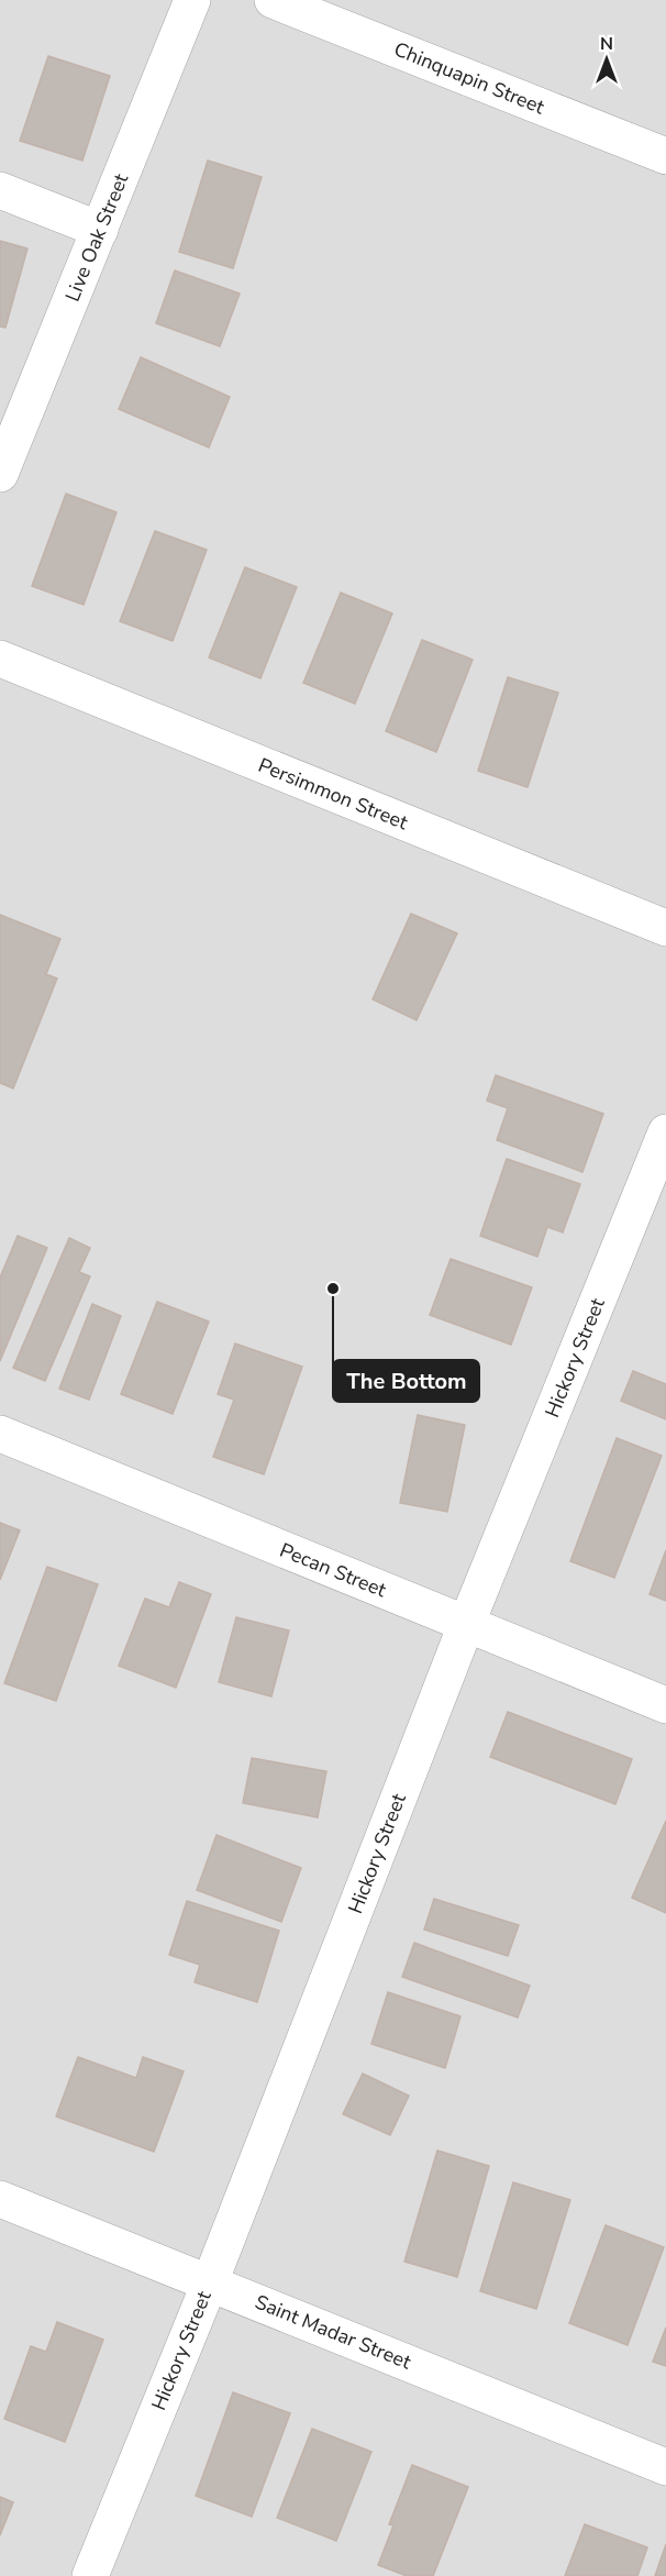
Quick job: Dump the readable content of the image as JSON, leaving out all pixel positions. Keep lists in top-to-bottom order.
{
  "streets": {
    "street": [
      "Chinquapin Street",
      "Live Oak Street",
      "Persimmon Street",
      "Hickory Street",
      "Pecan Street",
      "Saint Madar Street"
    ]
  },
  "crossings": [
    ["Hickory Street", "Pecan Street"],
    ["Hickory Street", "Saint Madar Street"]
  ],
  "places": ["The Bottom"],
  "north": "top"
}
